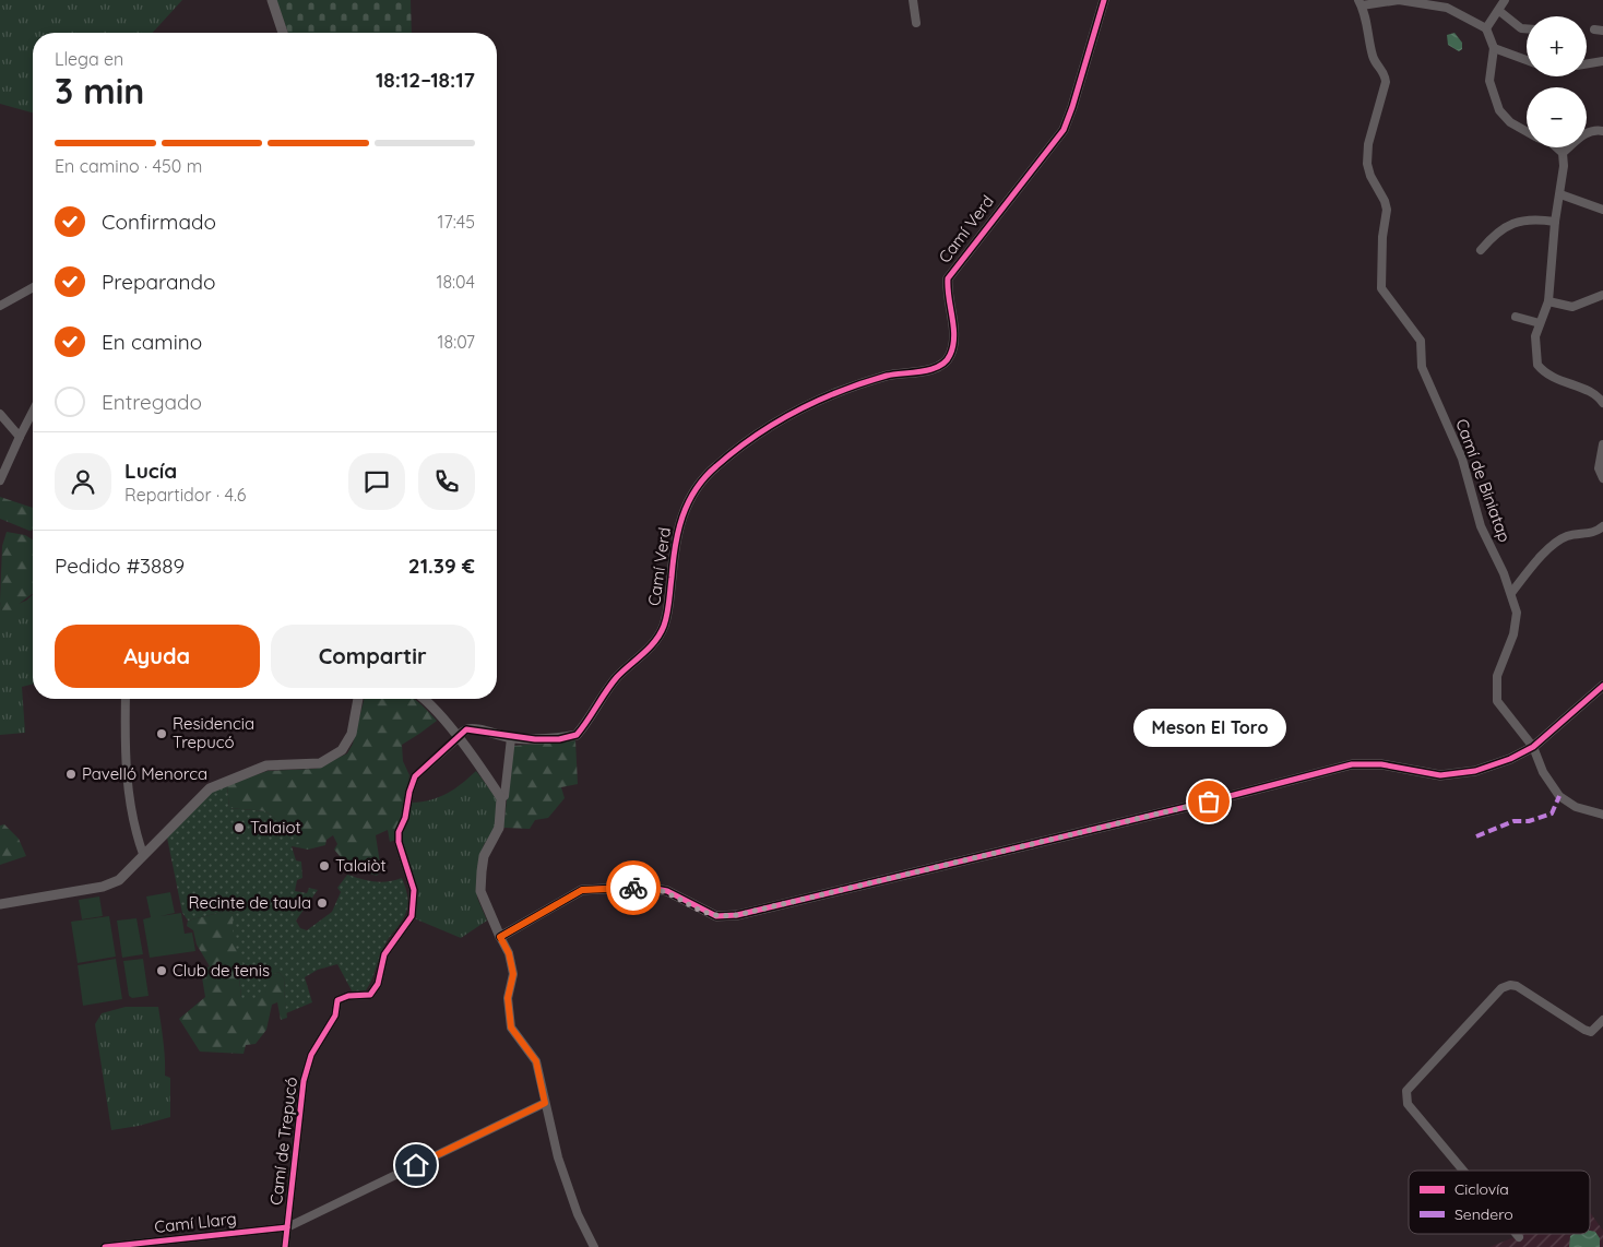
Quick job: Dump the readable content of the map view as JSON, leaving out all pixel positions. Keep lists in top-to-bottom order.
{
  "streets": {
    "street": [
      "Camí Verd",
      "Camí de Biniatap",
      "Camí de Trepucó",
      "Camí Llarg"
    ]
  },
  "crossings": [
    ["Camí Verd", "Camí de Trepucó"],
    ["Camí de Trepucó", "Camí Llarg"]
  ],
  "places": [
    "Residencia Trepucó",
    "Pavelló Menorca",
    "Meson El Toro",
    "Talaiot",
    "Talaiòt",
    "Recinte de taula",
    "Club de tenis"
  ],
  "legend": ["Ciclovía", "Sendero"],
  "page": {
    "map_buttons": ["+", "−"],
    "heading": ["3 min", "Llega en", "18:12–18:17"],
    "panel": [
      "Lucía",
      "Repartidor · 4.6",
      "Pedido #3889",
      "21.39 €"
    ],
    "bar": "En camino · 450 m",
    "list": [
      ["Confirmado", "17:45"],
      ["Preparando", "18:04"],
      ["En camino", "18:07"],
      "Entregado"
    ],
    "buttons": ["Ayuda", "Compartir"],
    "bubble": "Meson El Toro"
  }
}
